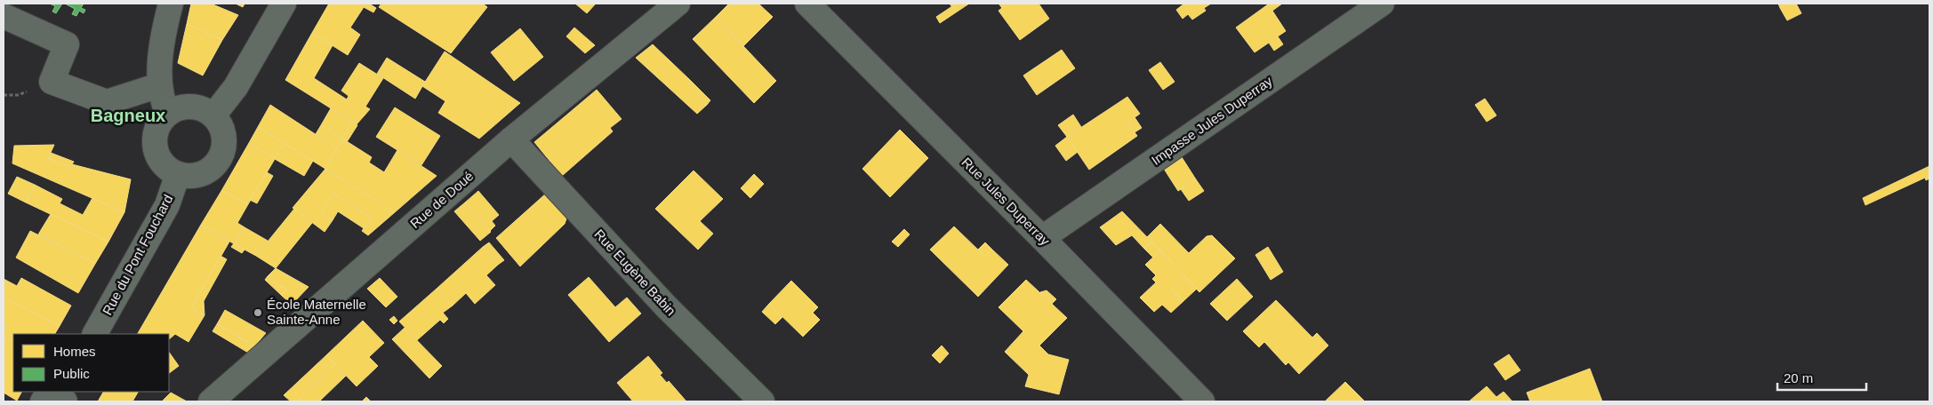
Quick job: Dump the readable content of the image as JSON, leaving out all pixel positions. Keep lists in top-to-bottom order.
{
  "streets": {
    "main road": ["Rue du Pont Fouchard"],
    "street": [
      "Impasse Jules Duperray",
      "Rue de Doué",
      "Rue Jules Duperray",
      "Rue Eugène Babin"
    ]
  },
  "crossings": [
    ["Impasse Jules Duperray", "Rue Jules Duperray"],
    ["Rue de Doué", "Rue Eugène Babin"]
  ],
  "districts": ["Bagneux"],
  "places": ["École Maternelle Sainte-Anne"],
  "legend": ["Homes", "Public"],
  "scale_bar": "20 m"
}
